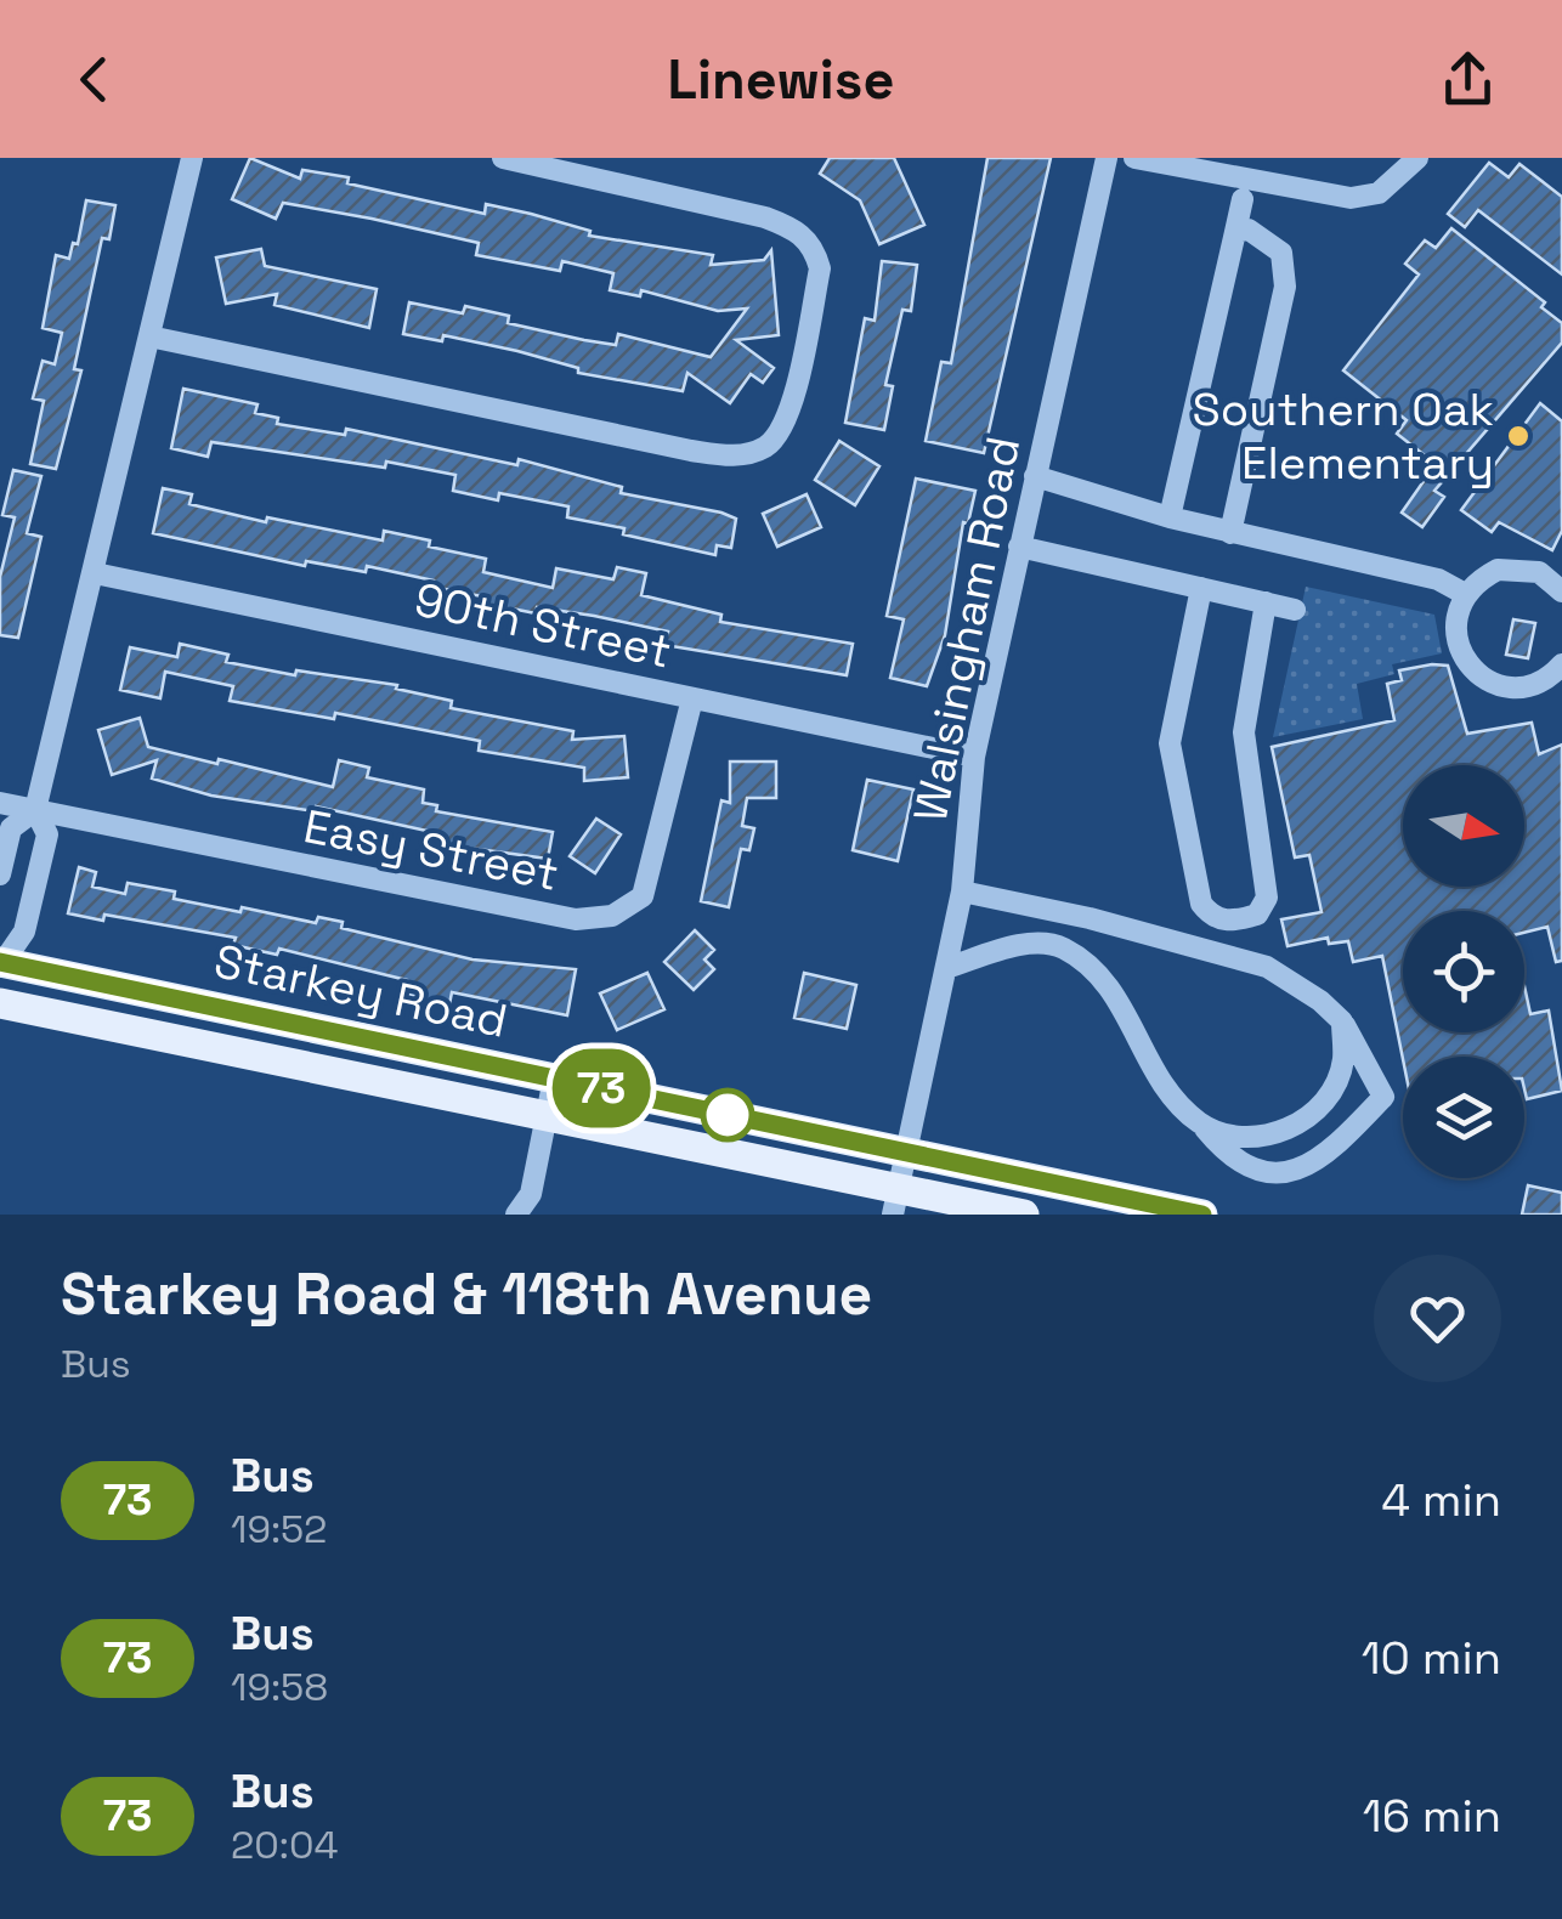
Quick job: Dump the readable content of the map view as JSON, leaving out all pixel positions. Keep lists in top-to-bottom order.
{
  "streets": {
    "main road": ["Starkey Road"],
    "street": ["90th Street", "Walsingham Road", "Easy Street"]
  },
  "crossings": [
    ["90th Street", "Walsingham Road"],
    ["90th Street", "Easy Street"],
    ["Walsingham Road", "Starkey Road"]
  ],
  "places": ["Southern Oak Elementary"],
  "lines": ["bus line 73"],
  "north": "right",
  "page": {
    "header": "Linewise",
    "on_map": "73",
    "heading": ["Starkey Road & 118th Avenue", "Bus"],
    "list": [
      {
        "mark": "73",
        "name": "Bus",
        "note": "19:52",
        "value": "4 min"
      },
      {
        "mark": "73",
        "name": "Bus",
        "note": "19:58",
        "value": "10 min"
      },
      {
        "mark": "73",
        "name": "Bus",
        "note": "20:04",
        "value": "16 min"
      }
    ]
  }
}
